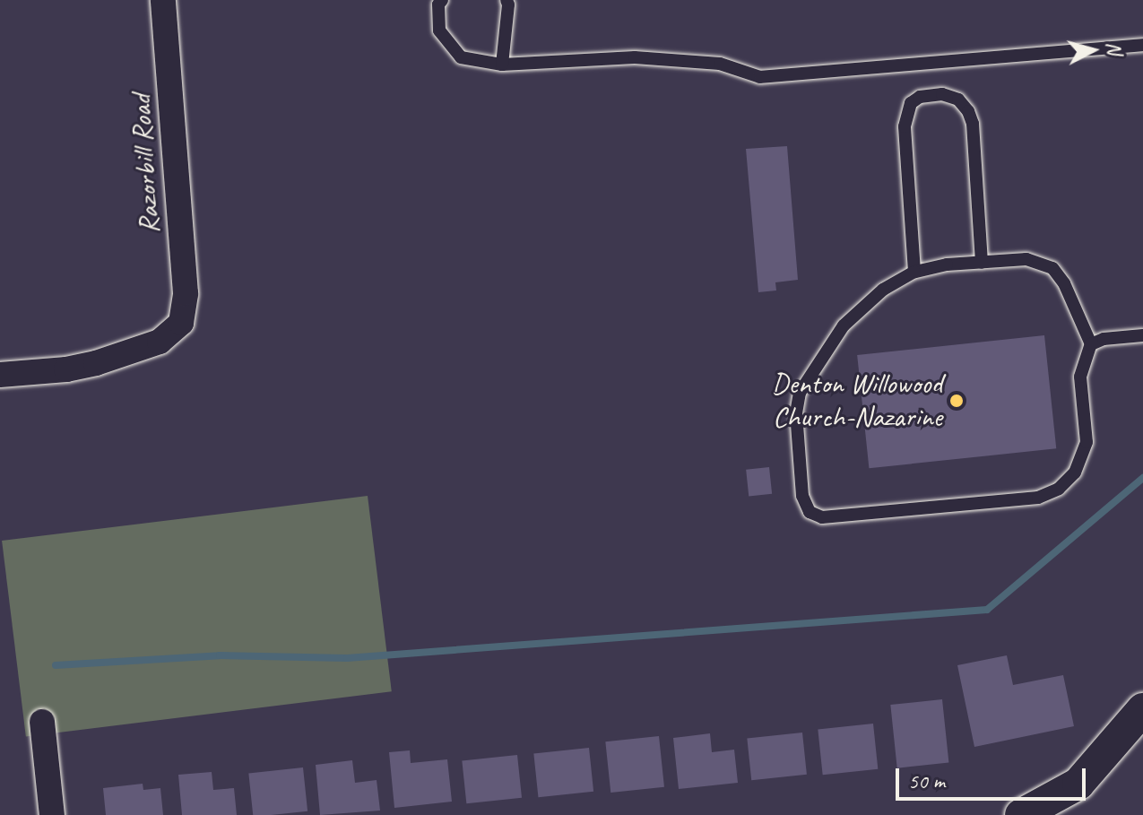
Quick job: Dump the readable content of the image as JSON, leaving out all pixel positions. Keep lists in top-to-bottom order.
{
  "streets": {
    "street": ["Razorbill Road"]
  },
  "places": ["Denton Willowood Church-Nazarine"],
  "scale_bar": "50 m",
  "north": "right"
}
